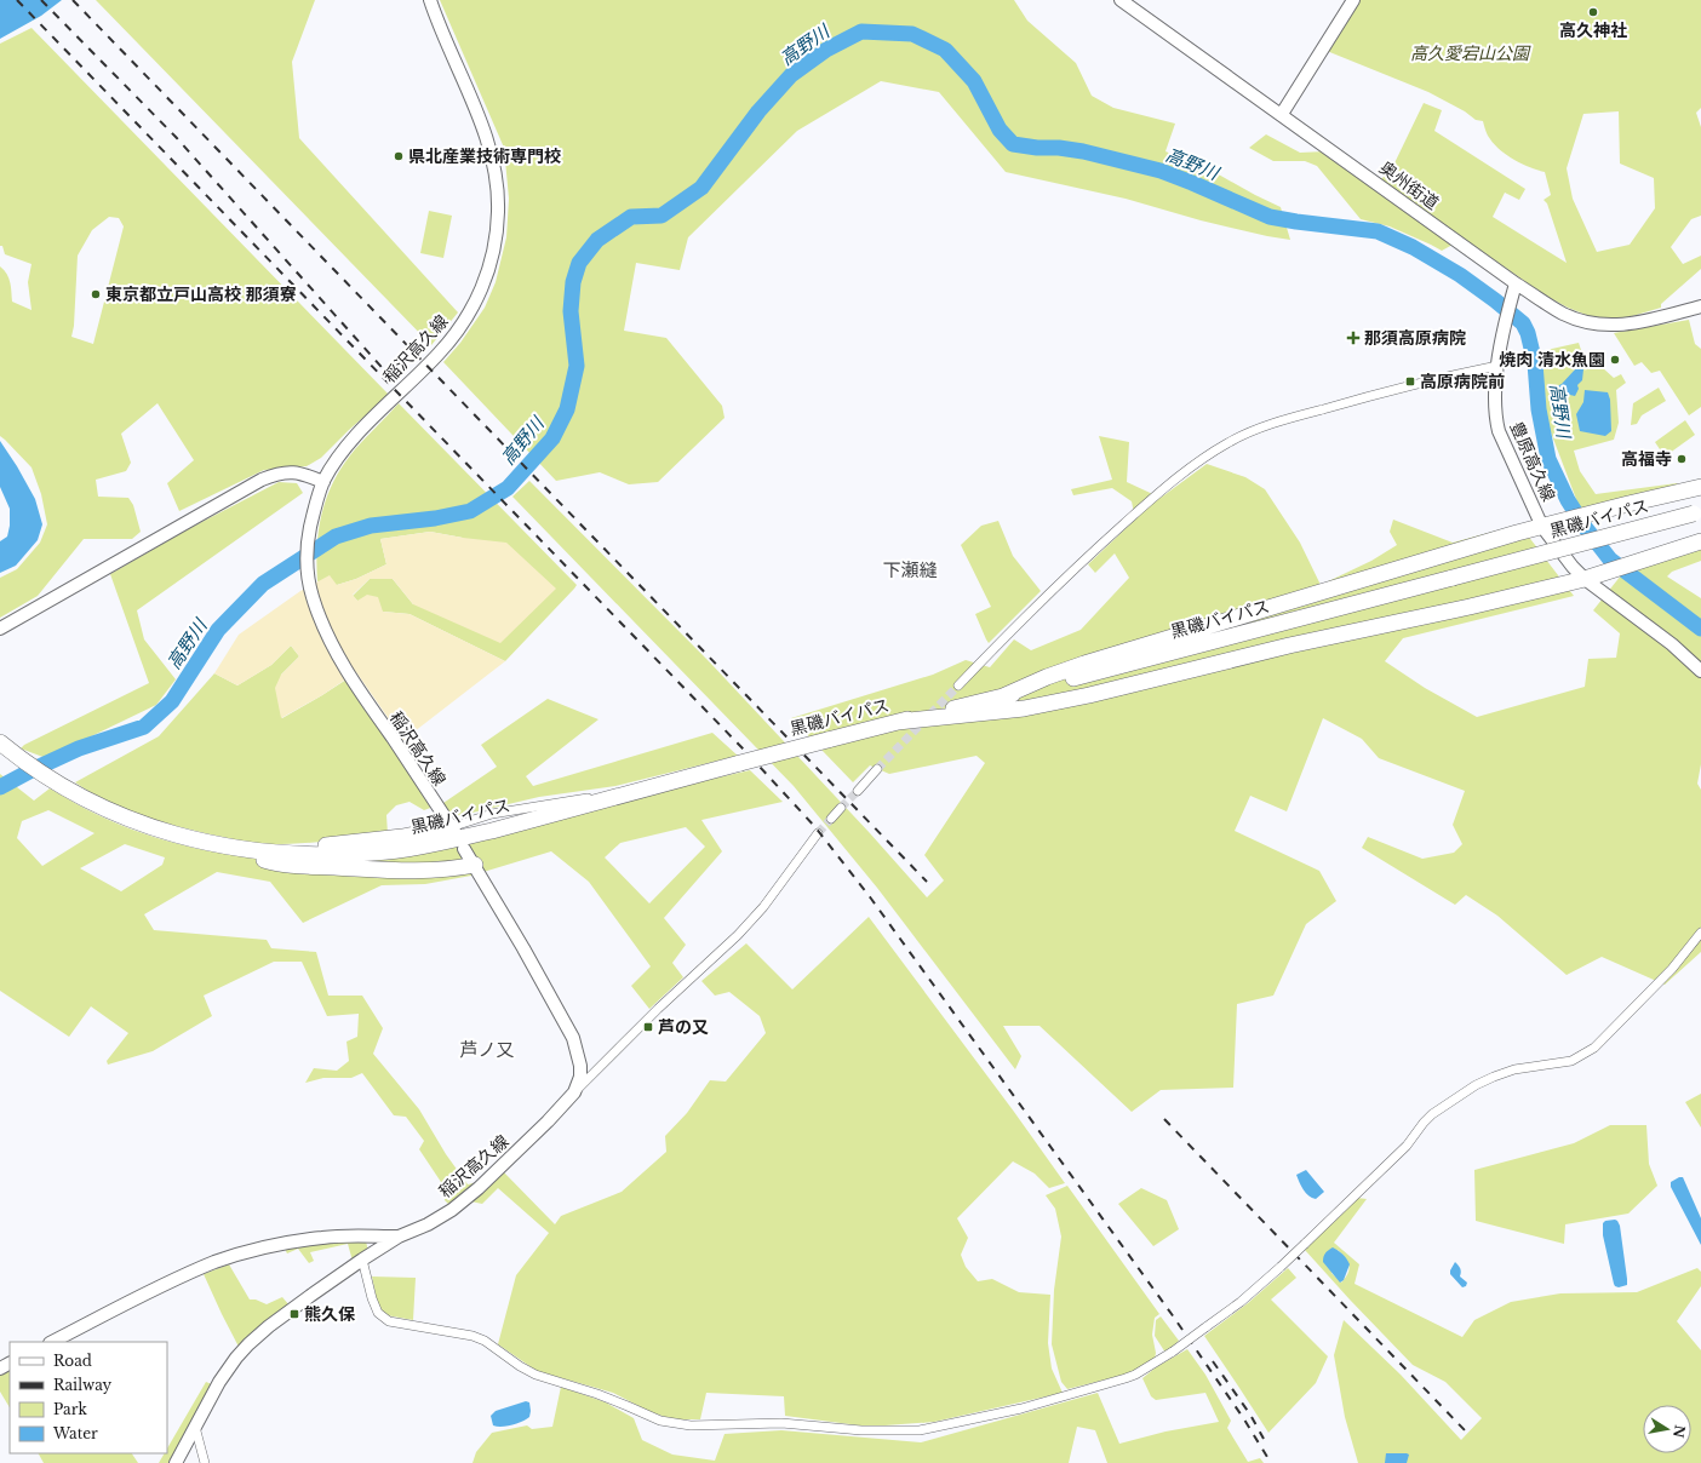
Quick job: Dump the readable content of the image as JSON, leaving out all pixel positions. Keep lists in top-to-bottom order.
{
  "streets": {
    "highway": ["黒磯バイパス"],
    "main road": ["奥州街道", "稲沢高久線", "豊原高久線"]
  },
  "crossings": [
    ["奥州街道", "豊原高久線"]
  ],
  "districts": ["下瀬縫", "芦ノ又"],
  "water": ["高野川"],
  "parks": ["高久愛宕山公園"],
  "places": {
    "other": [
      "高久神社",
      "県北産業技術専門校",
      "東京都立戸山高校 那須寮",
      "焼肉 清水魚園",
      "高福寺"
    ],
    "health": ["那須高原病院"],
    "transit": ["高原病院前", "芦の又", "熊久保"]
  },
  "legend": [
    "Road",
    "Railway",
    "Park",
    "Water"
  ],
  "north": "right"
}
